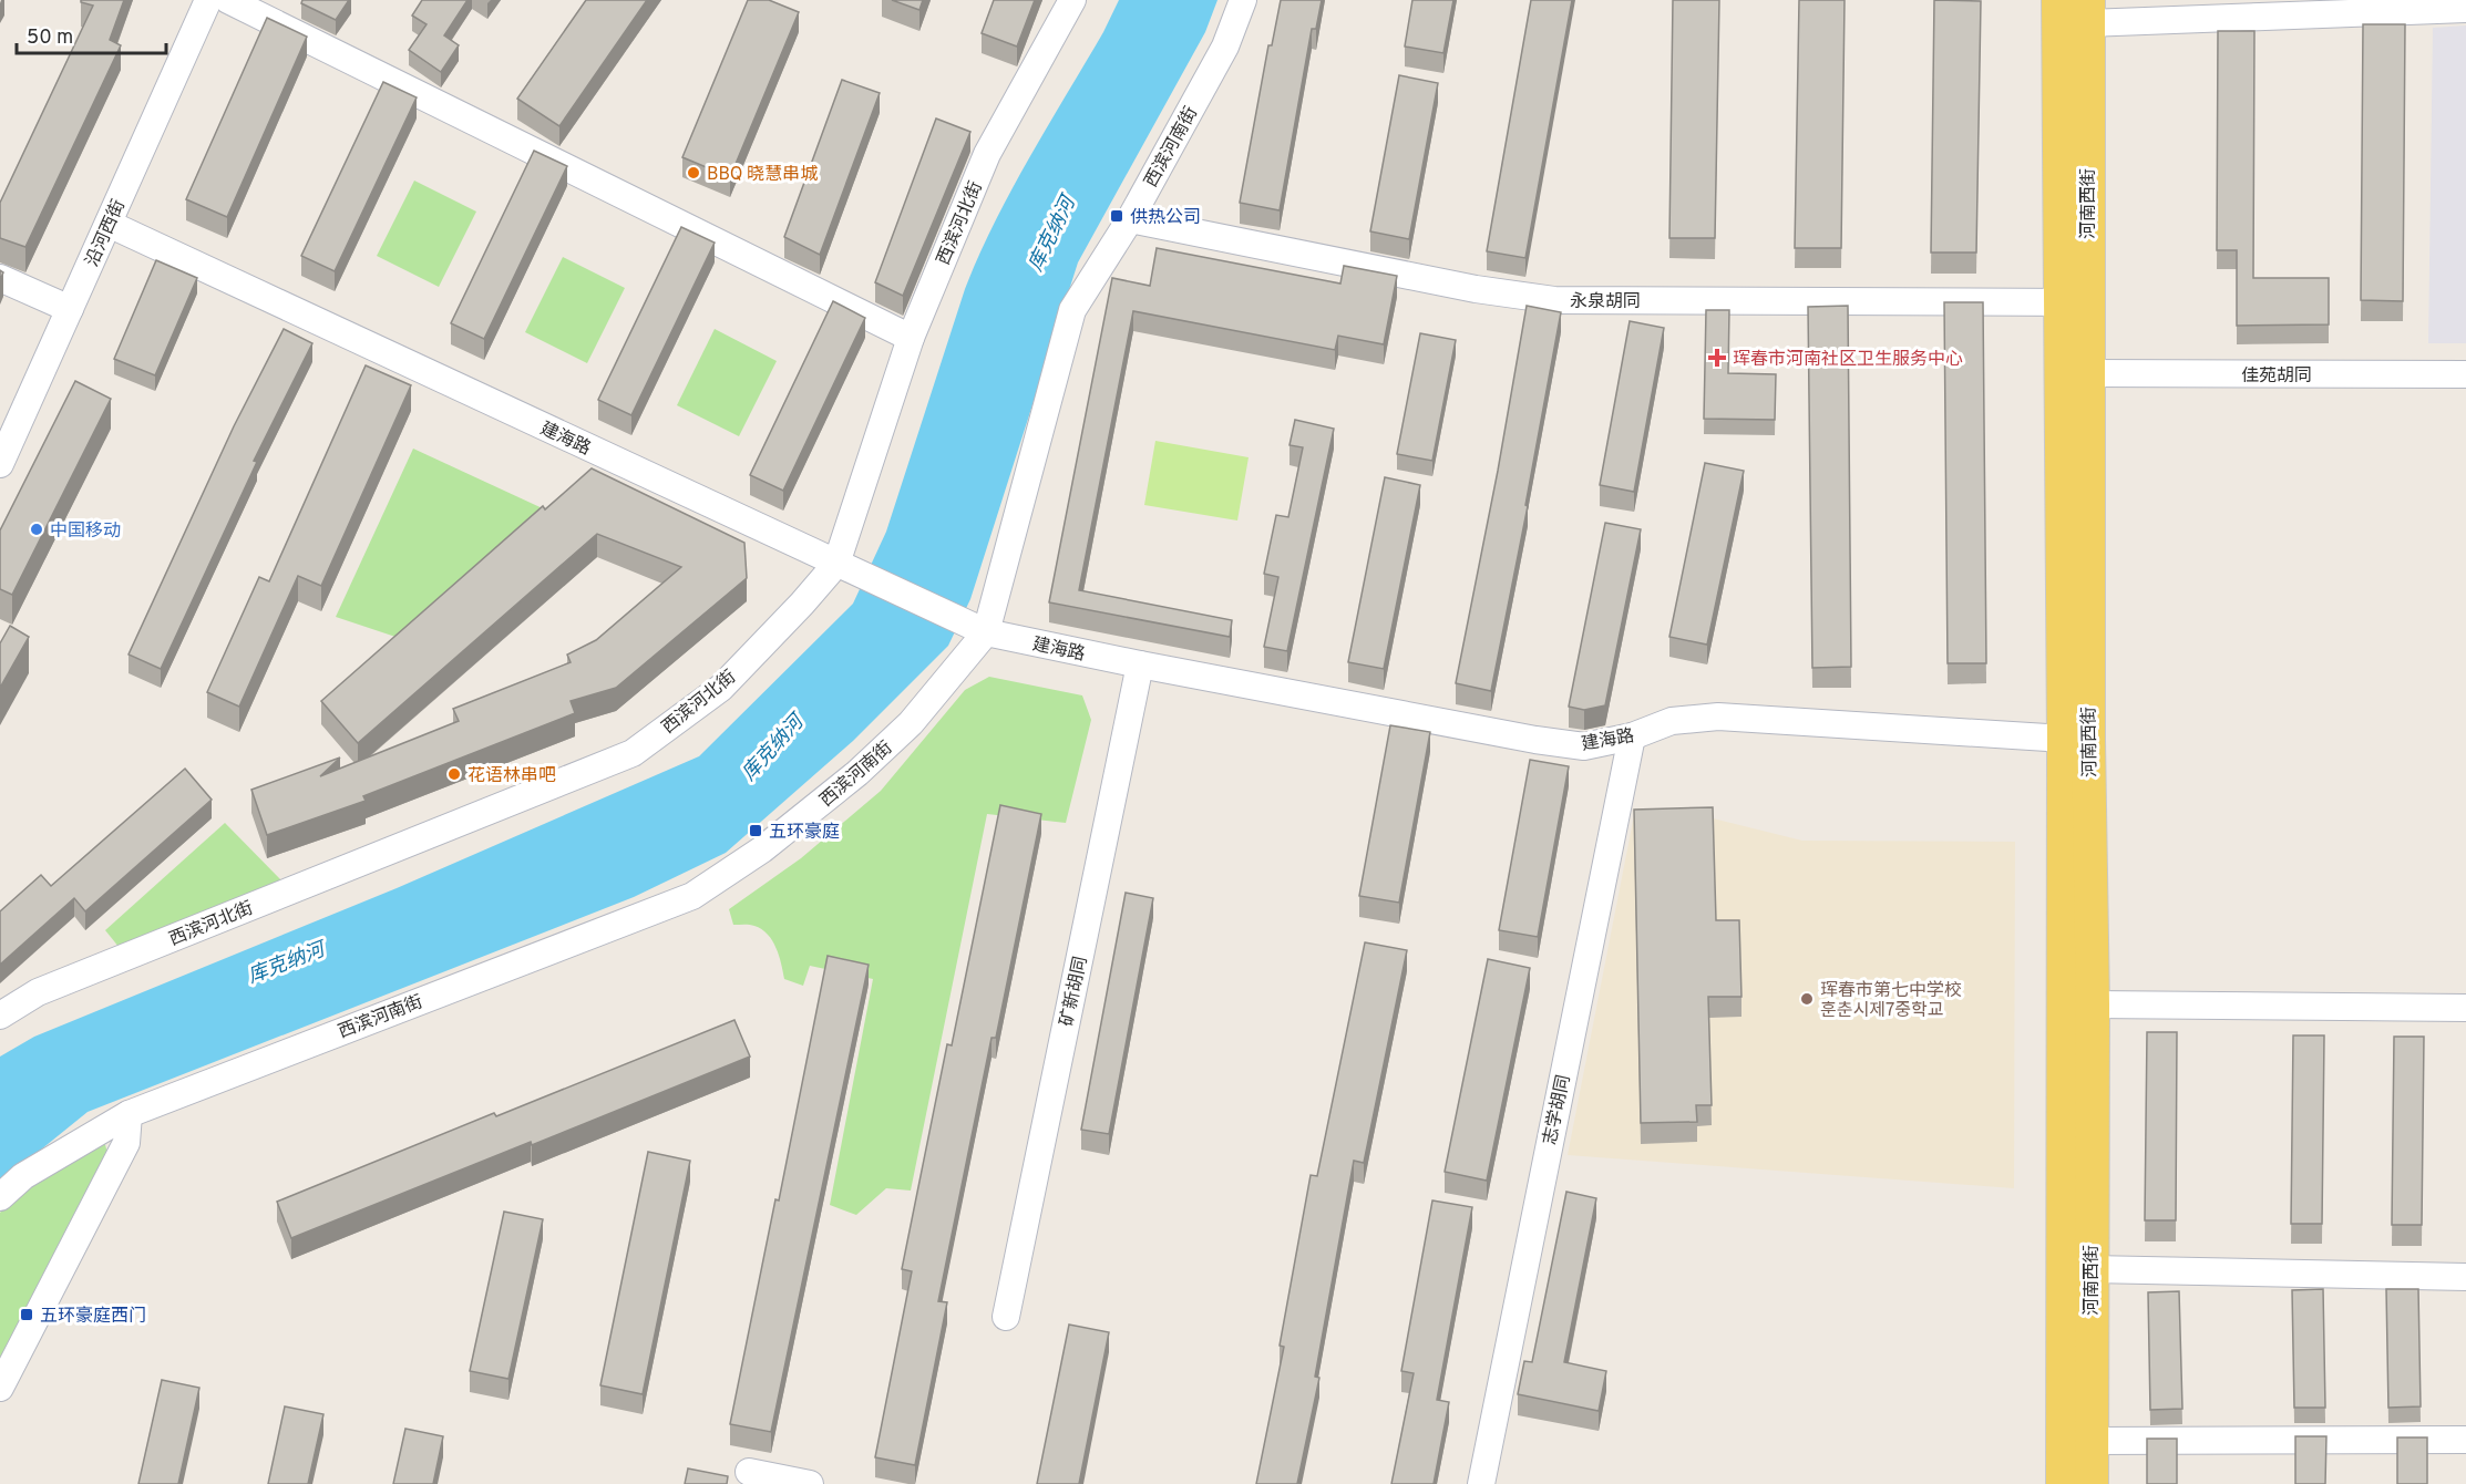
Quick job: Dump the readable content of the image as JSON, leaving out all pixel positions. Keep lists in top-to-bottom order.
{
  "streets": {
    "main road": ["河南西街"],
    "street": [
      "西滨河南街",
      "西滨河北街",
      "沿河西街",
      "永泉胡同",
      "佳苑胡同",
      "建海路",
      "矿新胡同",
      "志学胡同"
    ]
  },
  "crossings": [
    ["西滨河南街", "永泉胡同"],
    ["西滨河南街", "建海路"],
    ["河南西街", "永泉胡同"],
    ["河南西街", "佳苑胡同"],
    ["河南西街", "建海路"],
    ["西滨河北街", "建海路"],
    ["沿河西街", "建海路"],
    ["建海路", "矿新胡同"],
    ["建海路", "志学胡同"]
  ],
  "water": ["库克纳河"],
  "places": {
    "other": [
      "BBQ 晓慧串城",
      "中国移动",
      "花语林串吧",
      "珲春市第七中学校 훈춘시제7중학교"
    ],
    "transit": ["供热公司", "五环豪庭", "五环豪庭西门"],
    "health": ["珲春市河南社区卫生服务中心"]
  },
  "scale_bar": "50 m"
}
